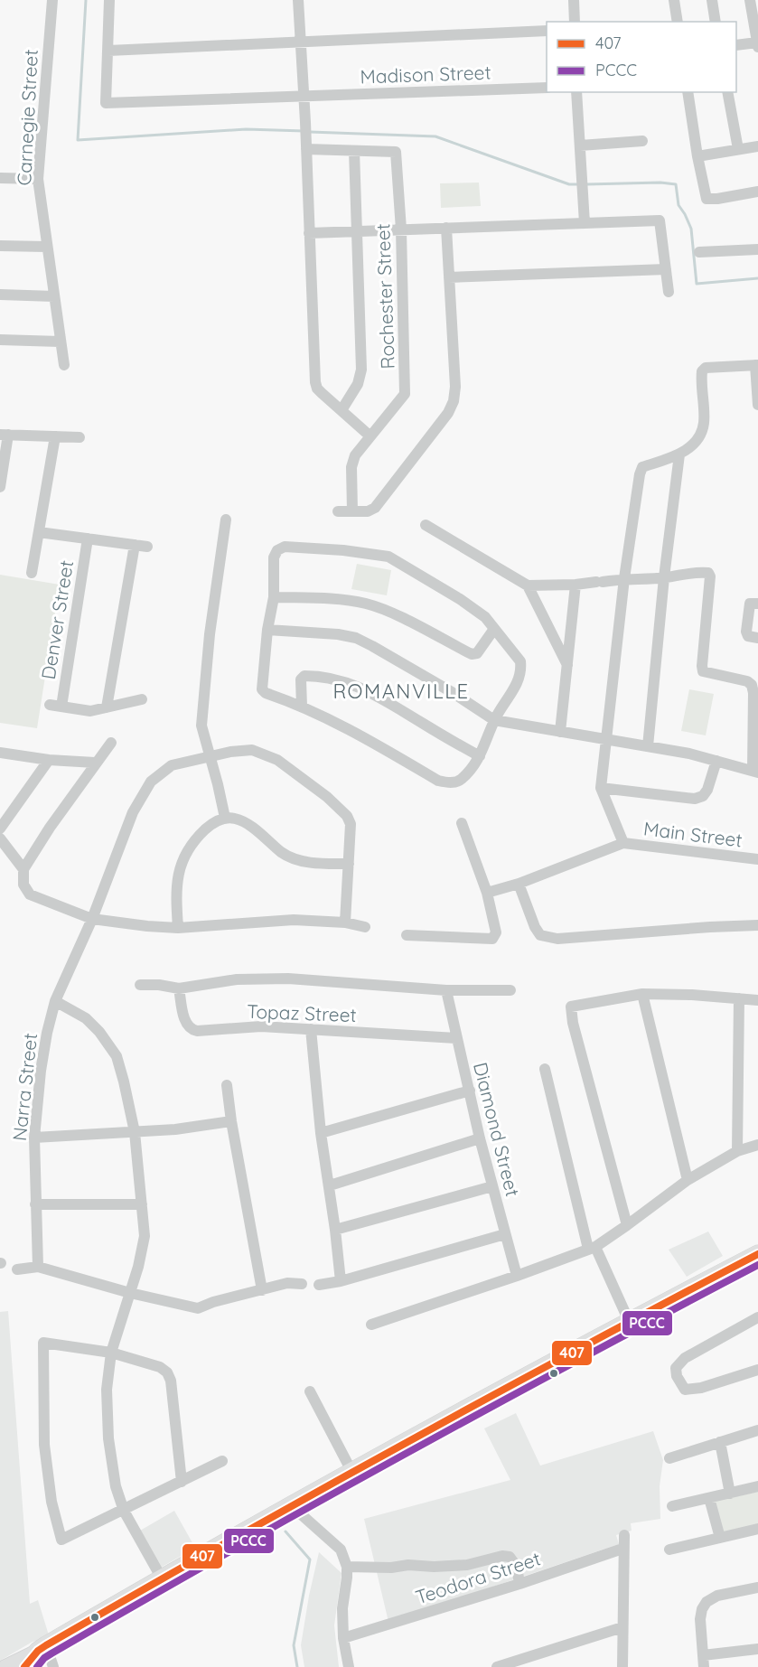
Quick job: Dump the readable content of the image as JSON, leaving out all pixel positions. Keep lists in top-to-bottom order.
{
  "streets": {
    "street": [
      "Madison Street",
      "Carnegie Street",
      "Rochester Street",
      "Denver Street",
      "Main Street",
      "Topaz Street",
      "Narra Street",
      "Diamond Street",
      "Teodora Street"
    ]
  },
  "crossings": [
    ["Topaz Street", "Diamond Street"]
  ],
  "districts": ["ROMANVILLE"],
  "lines": ["transit line 407", "transit line PCCC"],
  "legend": ["407", "PCCC"]
}
